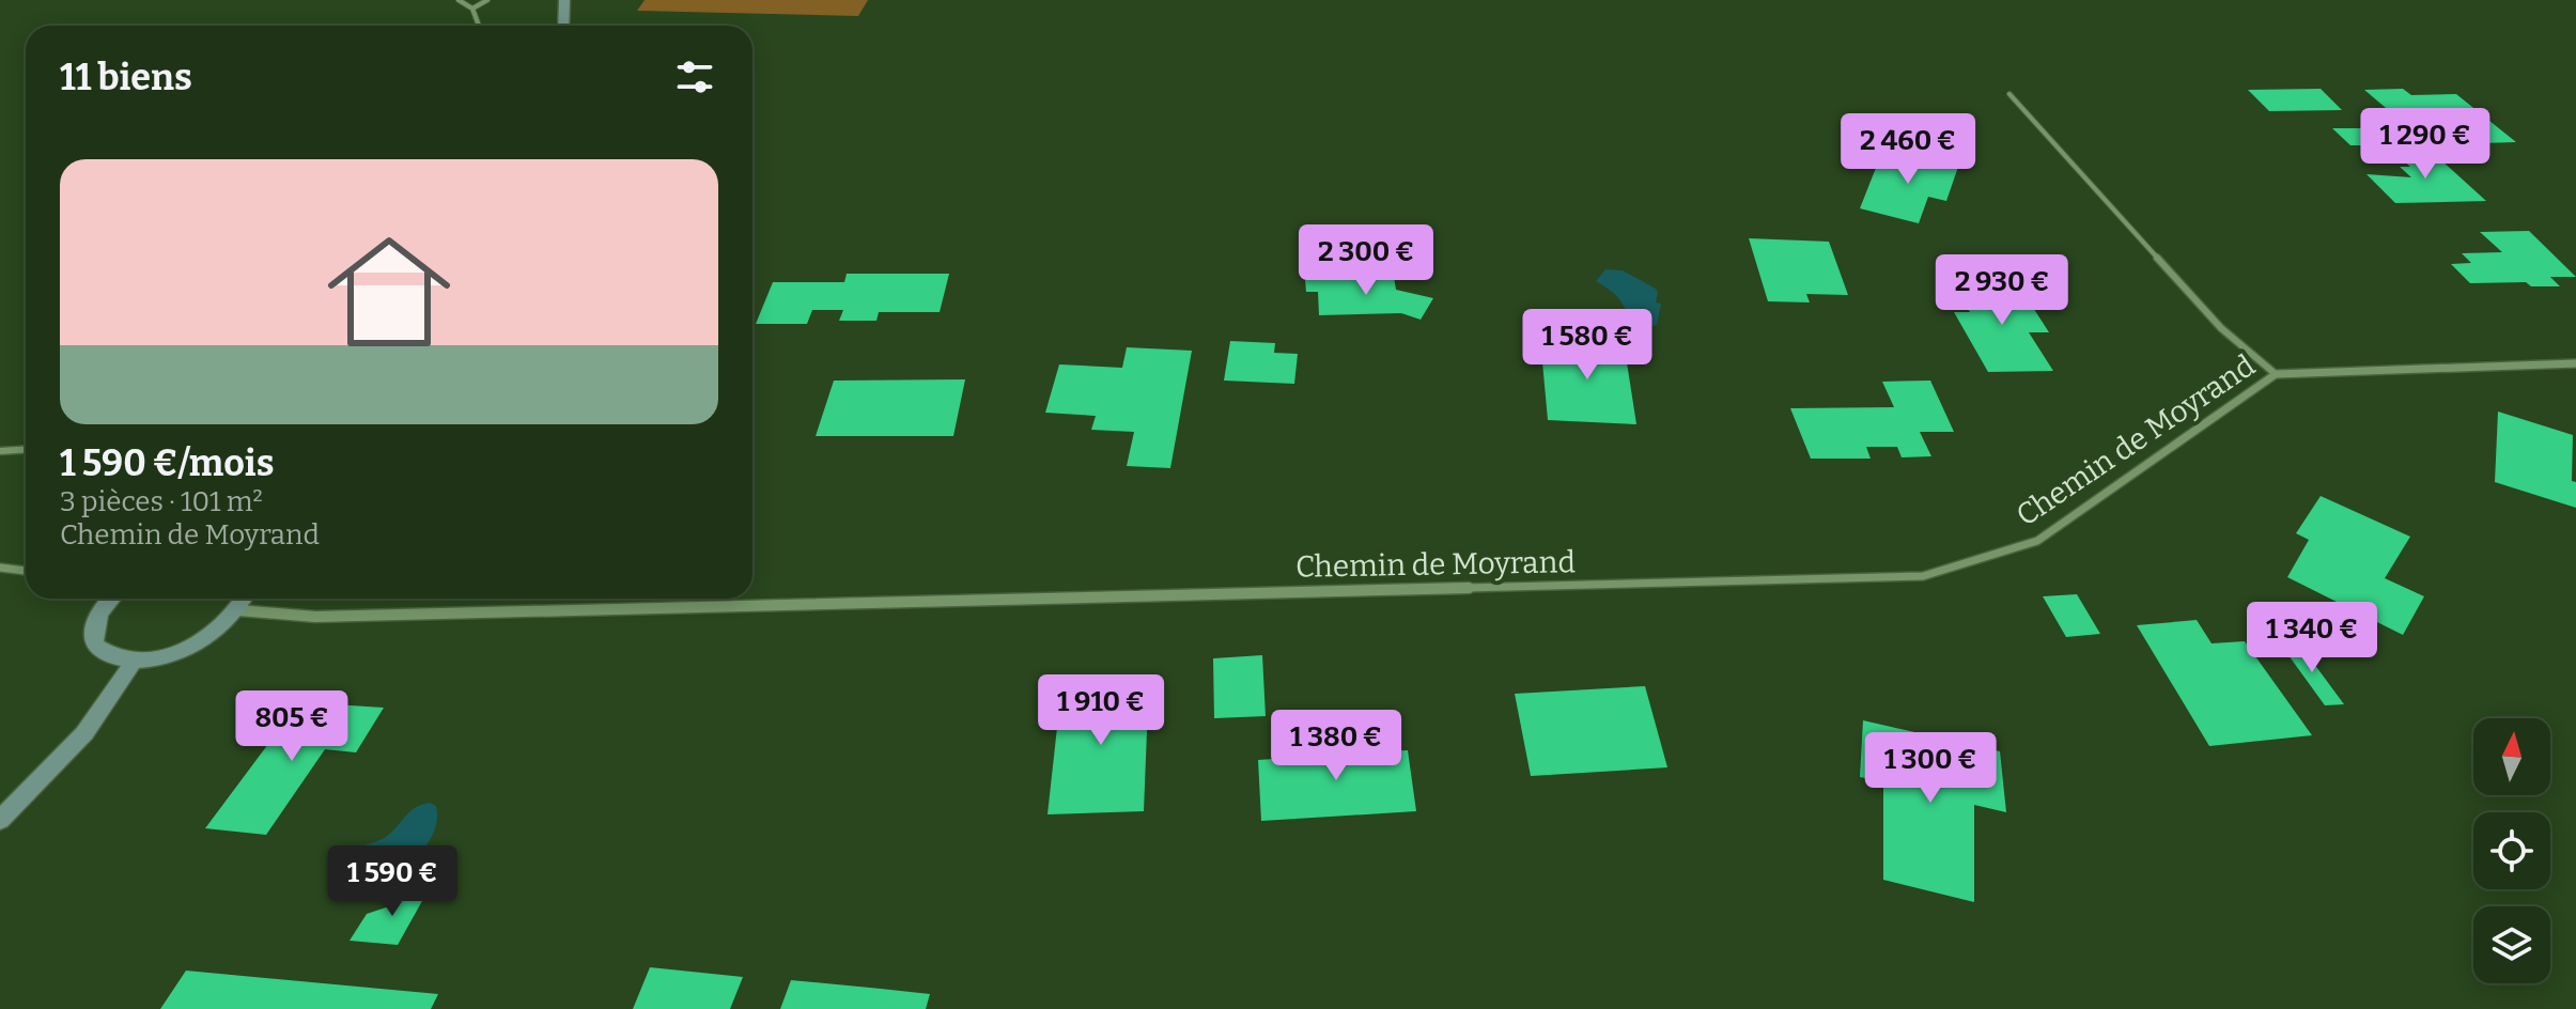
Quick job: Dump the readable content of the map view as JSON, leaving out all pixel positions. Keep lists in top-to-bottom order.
{
  "streets": {
    "street": ["Chemin de Moyrand"]
  },
  "north": "top",
  "page": {
    "heading": "11 biens",
    "price": [
      "1 290 €",
      "2 460 €",
      "2 300 €",
      "2 930 €",
      "1 580 €",
      "1 340 €",
      "1 910 €",
      "805 €",
      "1 380 €",
      "1 300 €",
      "1 590 €"
    ],
    "list": [
      {
        "name": "1 590 €/mois",
        "note": "3 pièces · 101 m² · Chemin de Moyrand"
      }
    ]
  }
}
